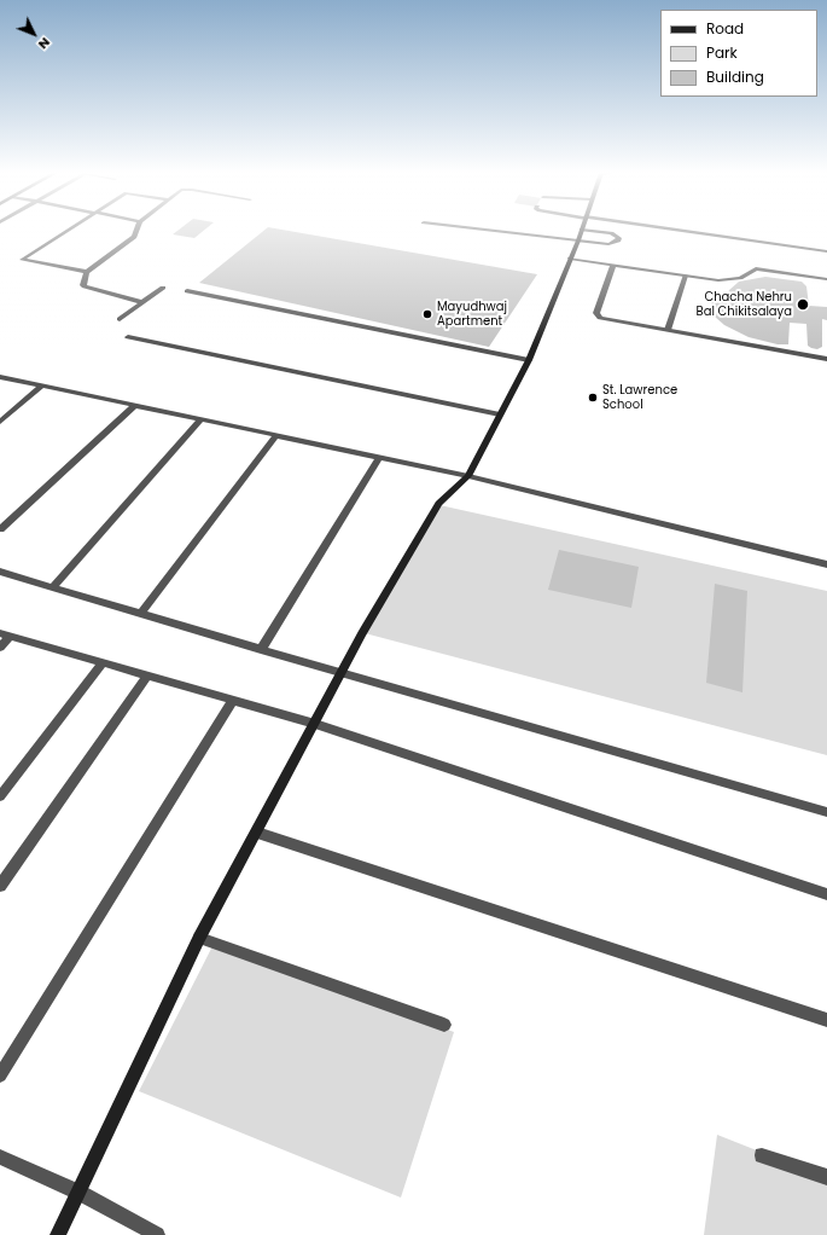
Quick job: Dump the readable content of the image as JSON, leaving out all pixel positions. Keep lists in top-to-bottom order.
{
  "places": ["Chacha Nehru Bal Chikitsalaya", "Mayudhwaj Apartment", "St. Lawrence School"],
  "legend": ["Road", "Park", "Building"],
  "north": "bottom right"
}
